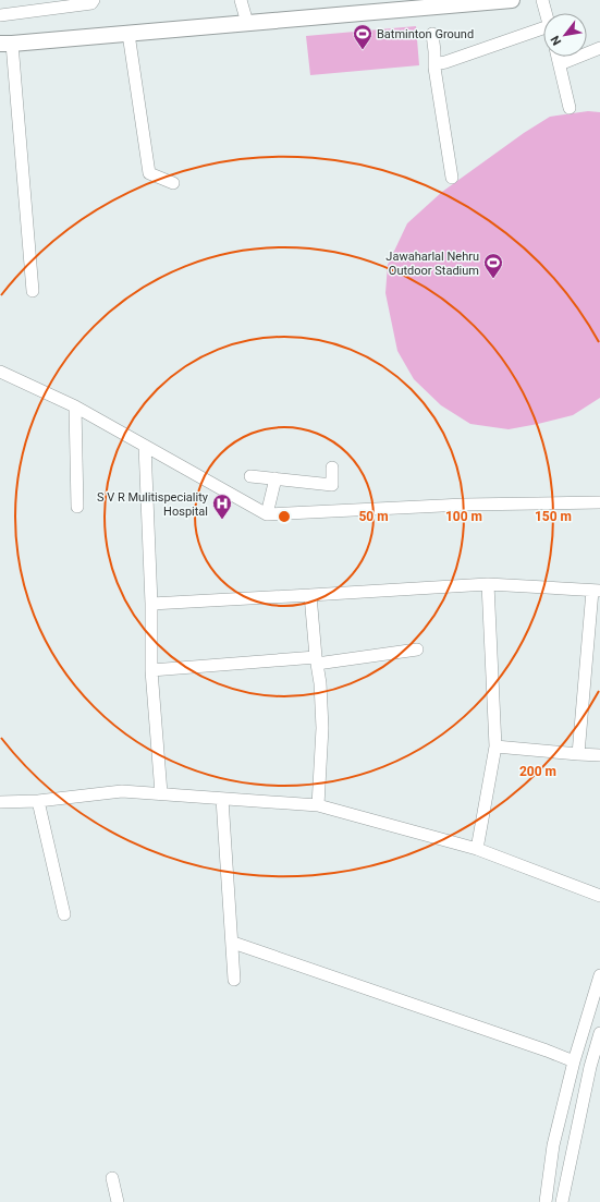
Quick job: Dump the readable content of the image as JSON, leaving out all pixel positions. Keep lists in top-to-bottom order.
{
  "places": {
    "sports": ["Batminton Ground", "Jawaharlal Nehru Outdoor Stadium"],
    "hospital": ["S V R Mulitispeciality Hospital"]
  },
  "north": "bottom left",
  "rings": [
    "50 m",
    "100 m",
    "150 m",
    "200 m"
  ]
}
